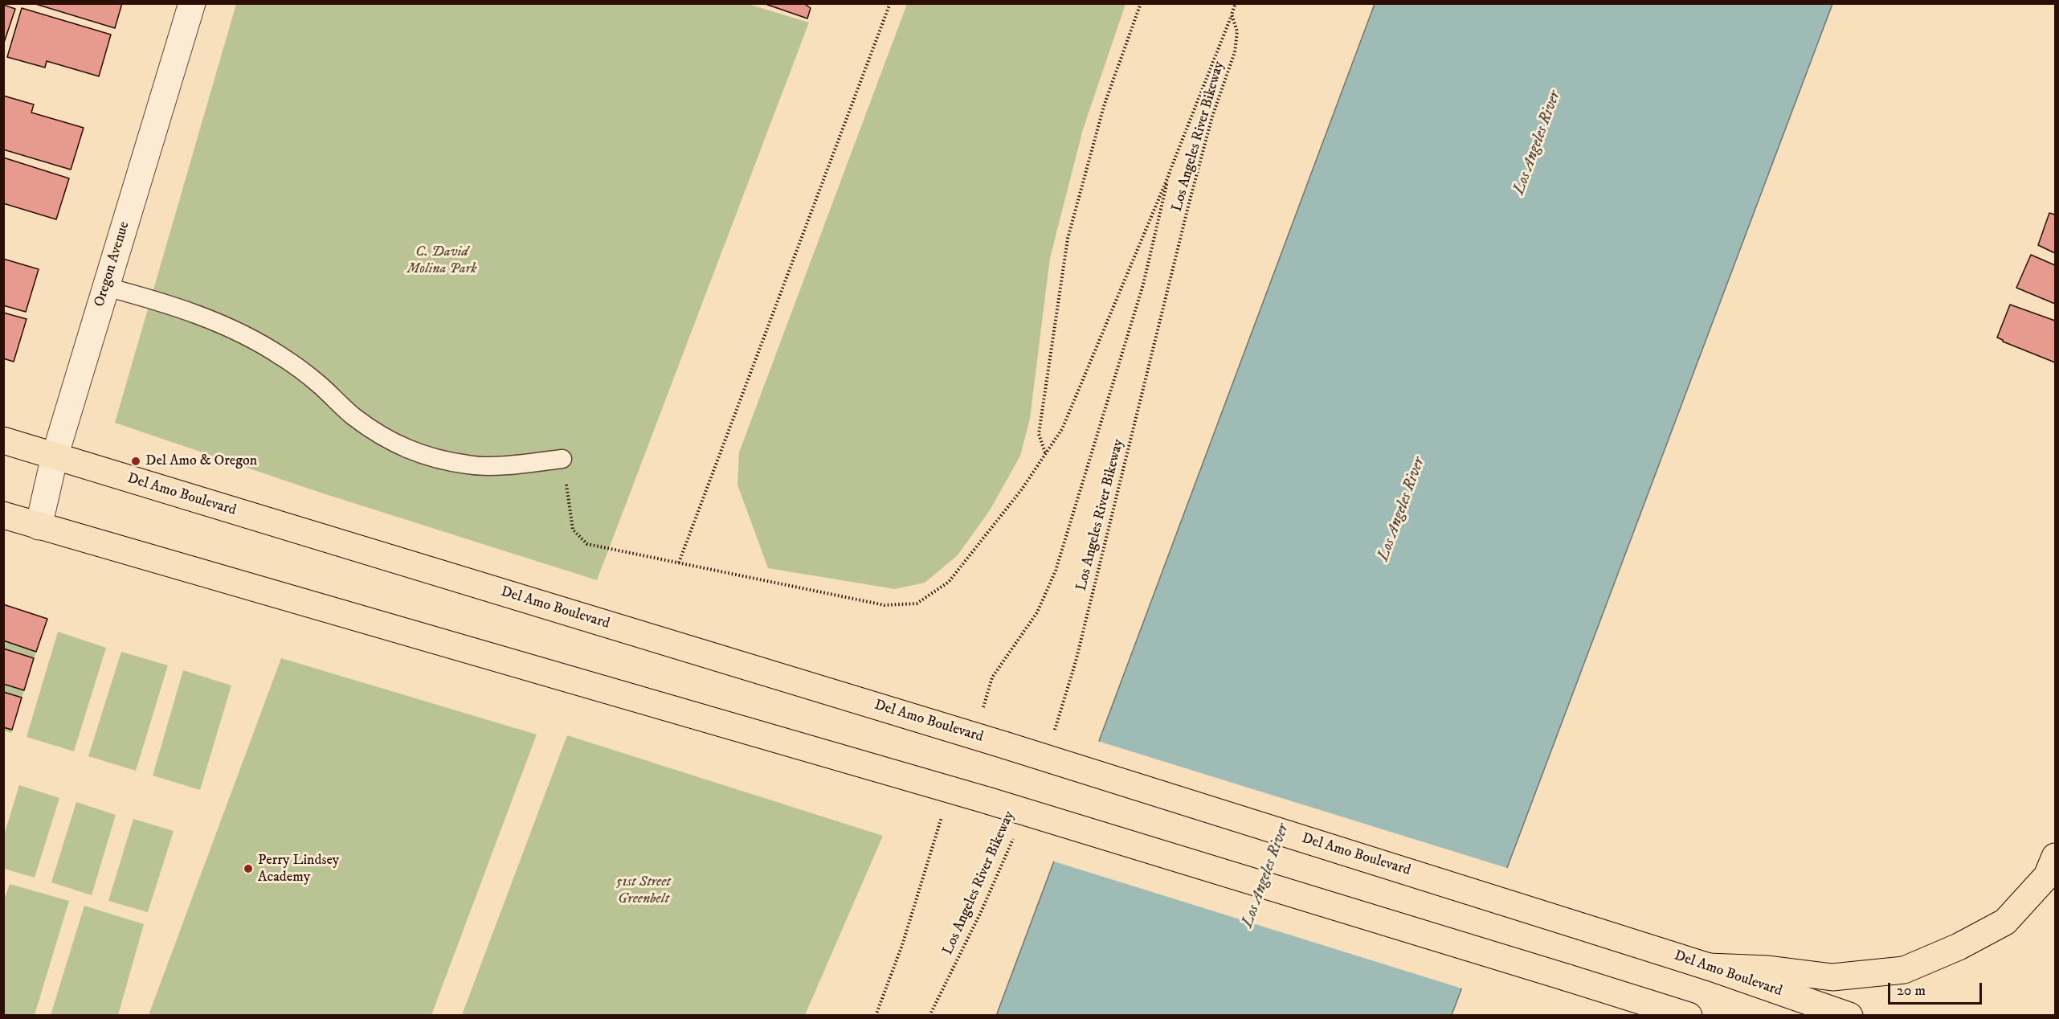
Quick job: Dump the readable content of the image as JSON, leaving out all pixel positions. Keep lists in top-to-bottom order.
{
  "streets": {
    "main road": ["Del Amo Boulevard"],
    "street": ["Oregon Avenue"],
    "path": ["Los Angeles River Bikeway"]
  },
  "crossings": [
    ["Oregon Avenue", "Del Amo Boulevard"]
  ],
  "water": ["Los Angeles River"],
  "parks": ["C. David Molina Park", "51st Street Greenbelt"],
  "places": ["Del Amo & Oregon", "Perry Lindsey Academy"],
  "scale_bar": "20 m"
}
